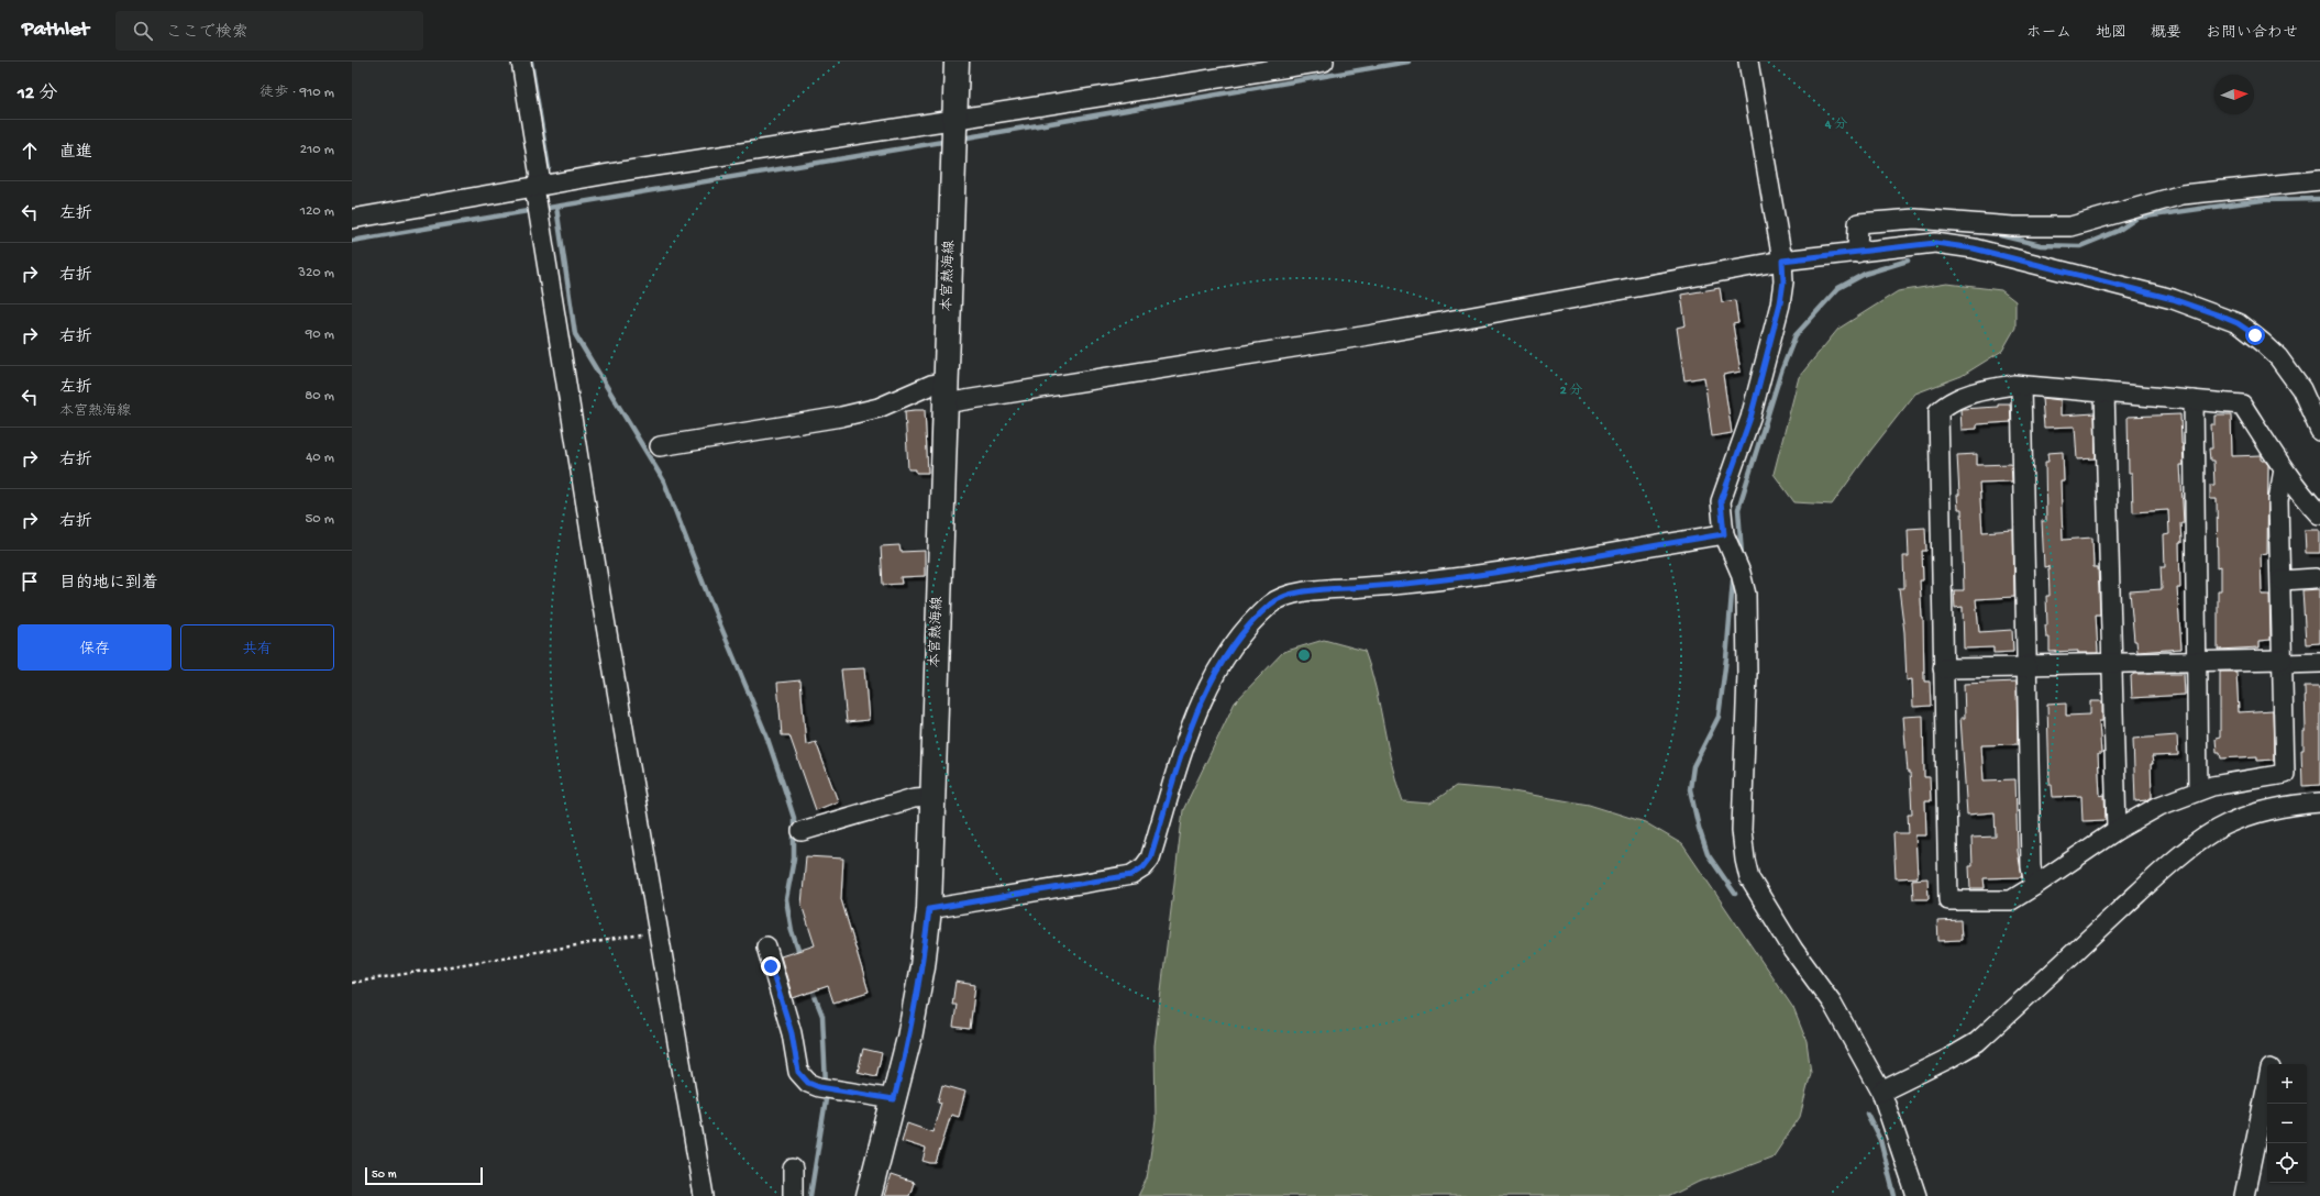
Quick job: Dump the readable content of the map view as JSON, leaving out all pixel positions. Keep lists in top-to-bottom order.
{
  "streets": {
    "main road": ["本宮熱海線"]
  },
  "scale_bar": "50 m",
  "north": "right",
  "page": {
    "header": "Pathlet",
    "search": "ここで検索",
    "nav": [
      "ホーム",
      "地図",
      "概要",
      "お問い合わせ"
    ],
    "heading": ["12 分", "徒歩 · 910 m"],
    "list": [
      ["直進", "210 m"],
      ["左折", "120 m"],
      ["右折", "320 m"],
      ["右折", "90 m"],
      ["左折", "本宮熱海線", "80 m"],
      ["右折", "40 m"],
      ["右折", "50 m"],
      "目的地に到着"
    ],
    "buttons": ["保存", "共有"],
    "map_buttons": ["+", "−"],
    "scale": "50 m"
  },
  "rings": ["4 分", "2 分"]
}
